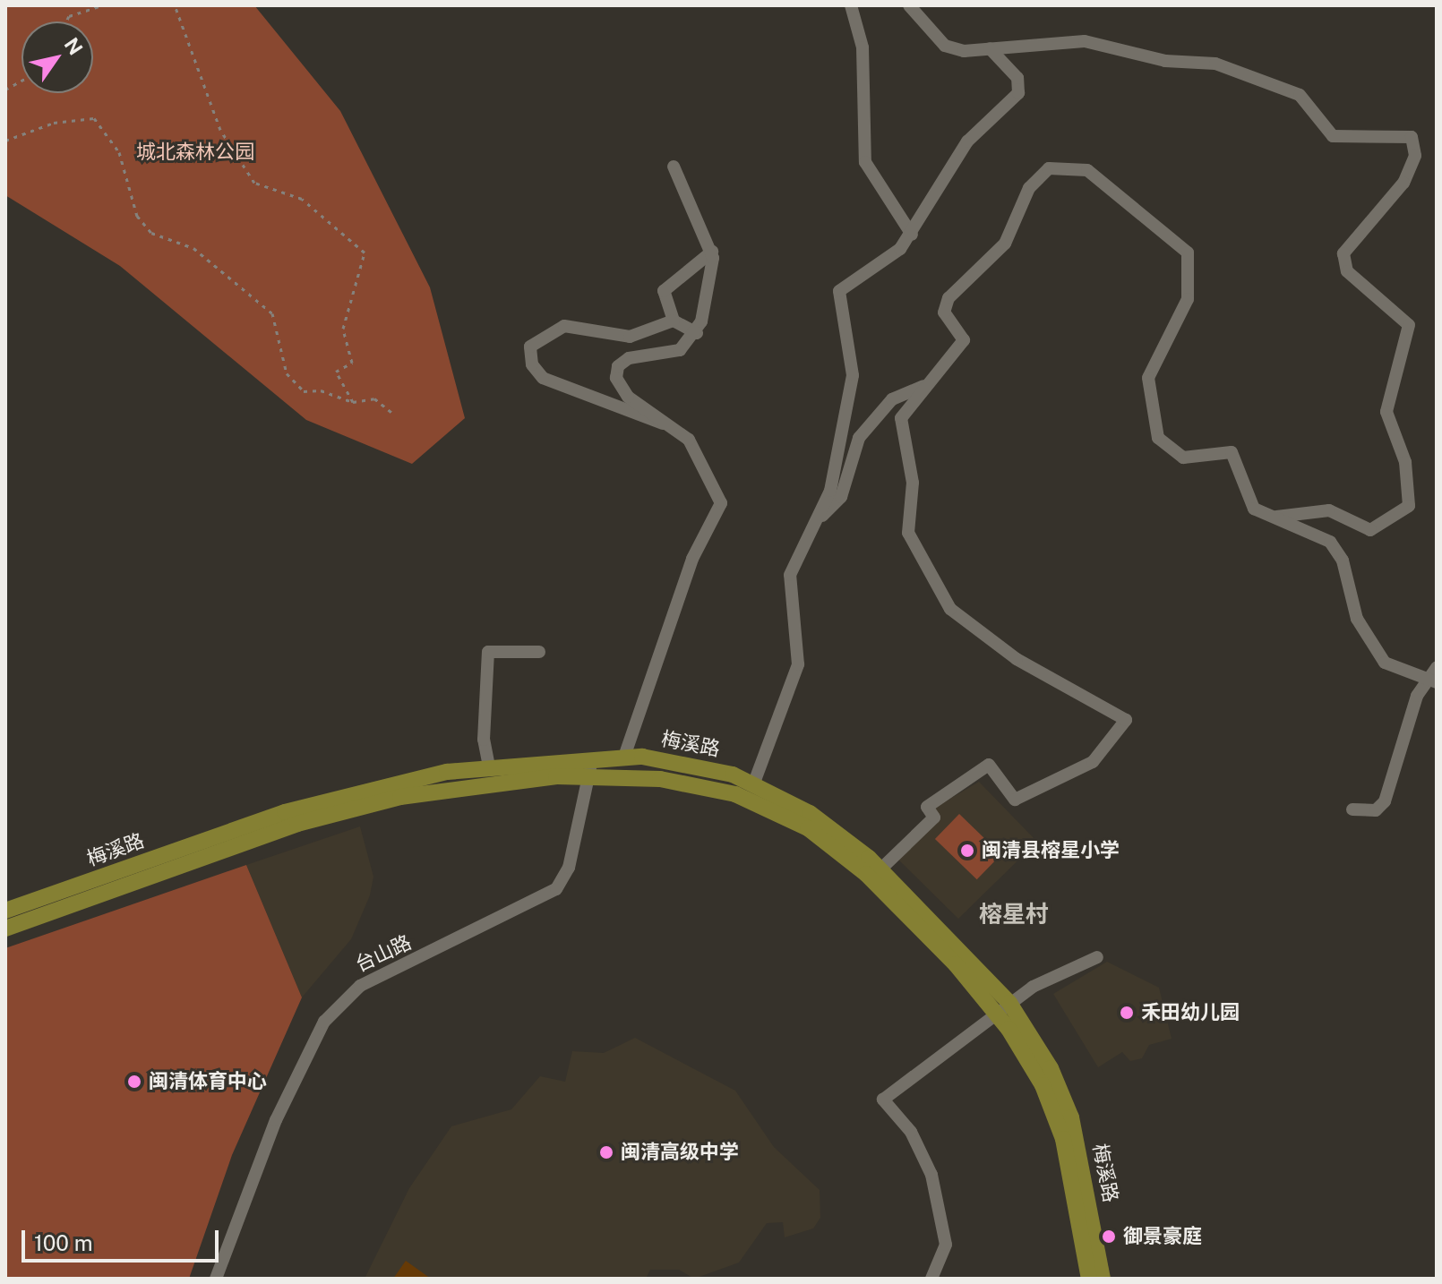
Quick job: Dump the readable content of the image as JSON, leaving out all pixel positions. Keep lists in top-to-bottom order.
{
  "streets": {
    "main road": ["梅溪路"],
    "street": ["台山路"]
  },
  "crossings": [
    ["梅溪路", "台山路"]
  ],
  "districts": ["榕星村"],
  "parks": ["城北森林公园"],
  "places": [
    "闽清县榕星小学",
    "禾田幼儿园",
    "闽清体育中心",
    "闽清高级中学",
    "御景豪庭"
  ],
  "scale_bar": "100 m",
  "north": "top right"
}
